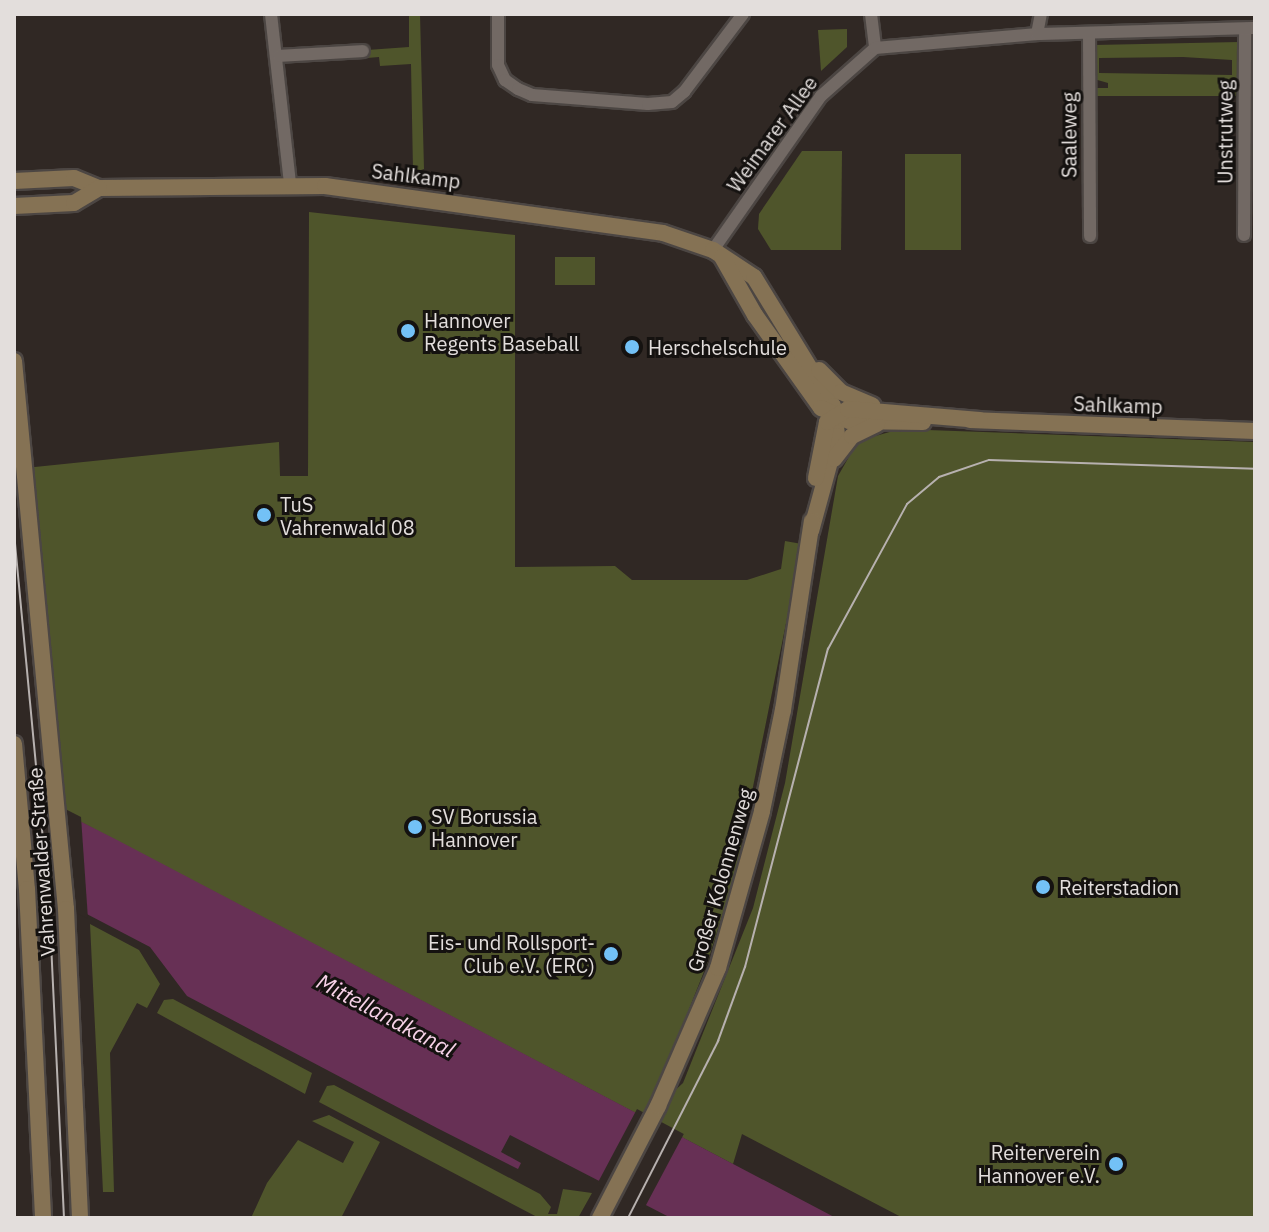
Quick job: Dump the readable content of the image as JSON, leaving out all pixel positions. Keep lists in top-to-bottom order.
{
  "streets": {
    "street": [
      "Unstrutweg",
      "Weimarer Allee",
      "Saaleweg",
      "Sahlkamp",
      "Vahrenwalder Straße",
      "Großer Kolonnenweg"
    ]
  },
  "crossings": [
    ["Weimarer Allee", "Sahlkamp"],
    ["Sahlkamp", "Großer Kolonnenweg"]
  ],
  "water": ["Mittellandkanal"],
  "places": [
    "Hannover Regents Baseball",
    "Herschelschule",
    "TuS Vahrenwald 08",
    "SV Borussia Hannover",
    "Reiterstadion",
    "Eis- und Rollsport- Club e.V. (ERC)",
    "Reiterverein Hannover e.V."
  ]
}
